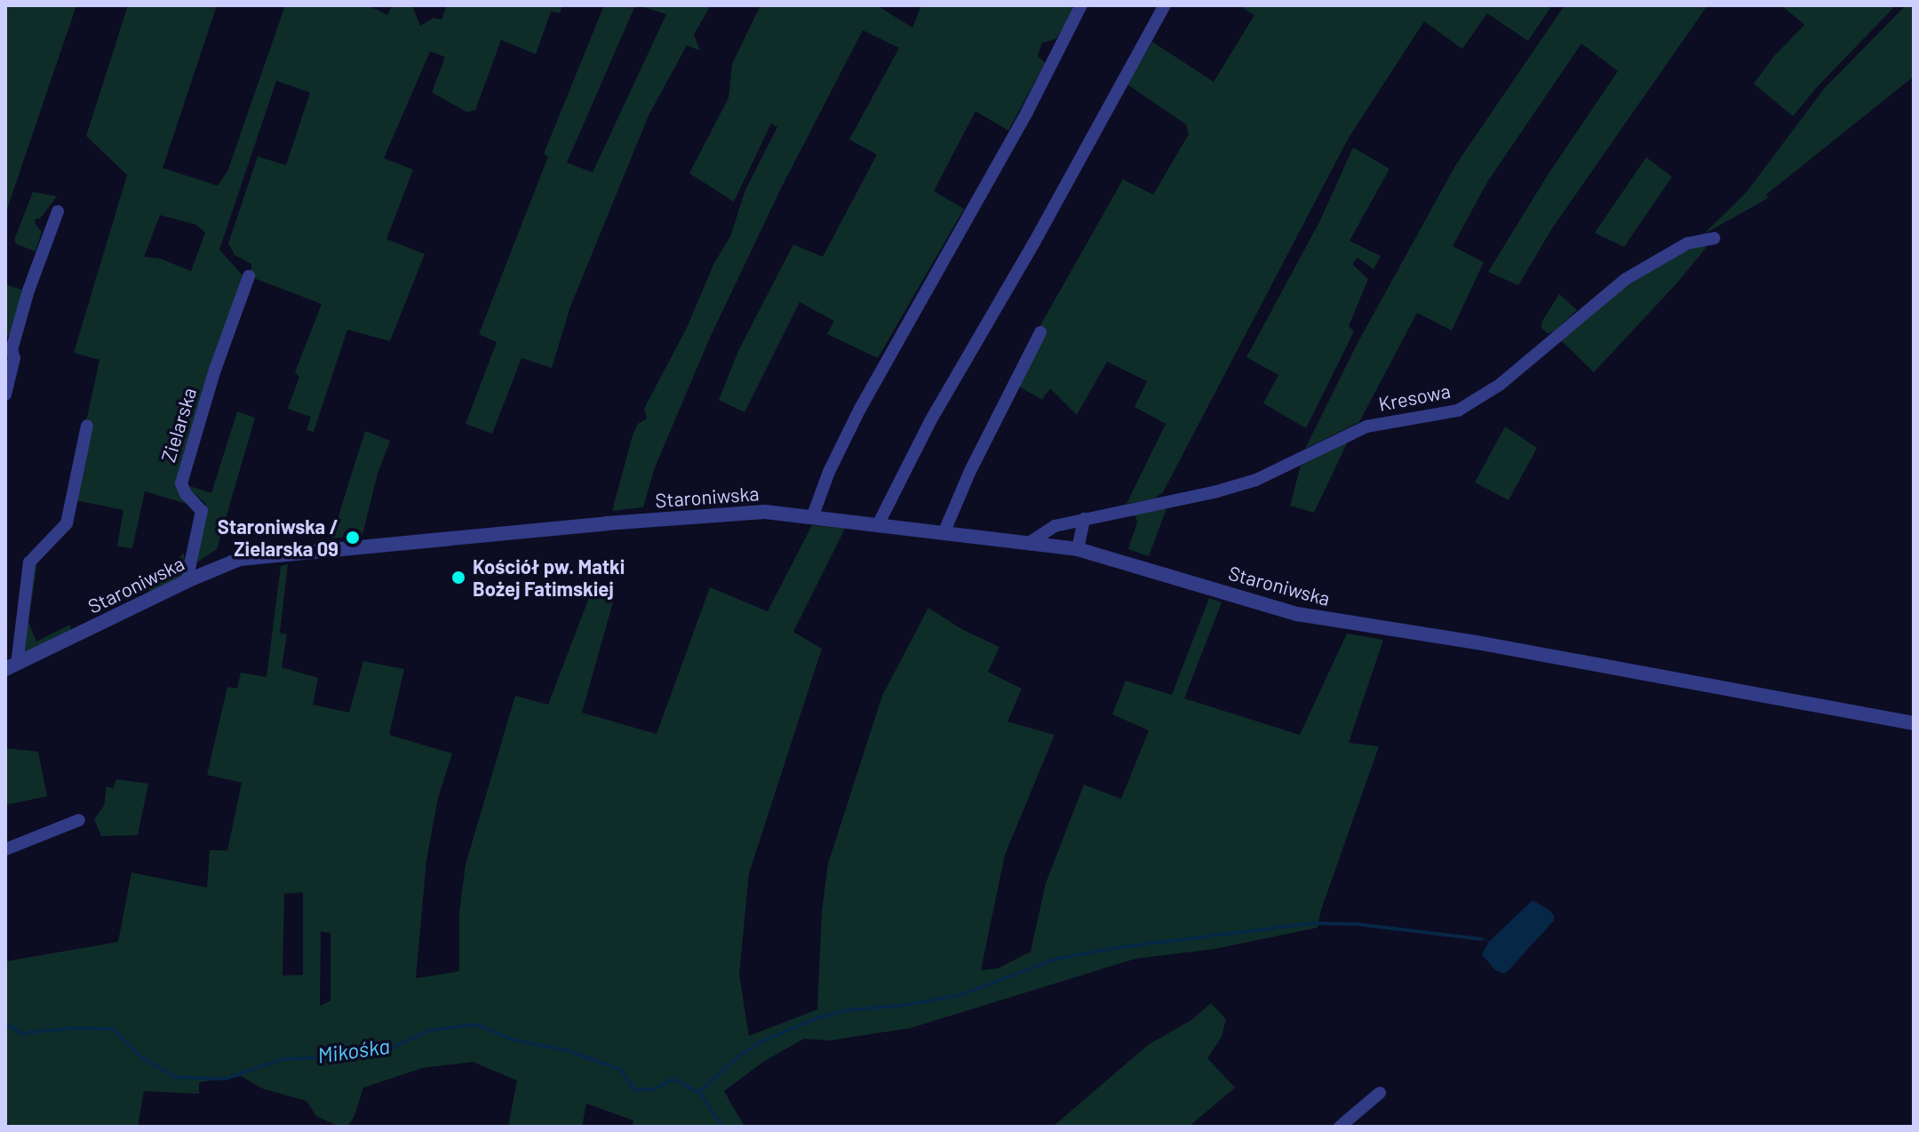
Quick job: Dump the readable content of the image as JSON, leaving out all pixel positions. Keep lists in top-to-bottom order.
{
  "streets": {
    "street": ["Kresowa", "Zielarska", "Staroniwska"]
  },
  "crossings": [
    ["Kresowa", "Staroniwska"],
    ["Zielarska", "Staroniwska"]
  ],
  "water": ["Mikośka"],
  "places": ["Staroniwska / Zielarska 09", "Kościół pw. Matki Bożej Fatimskiej"]
}
